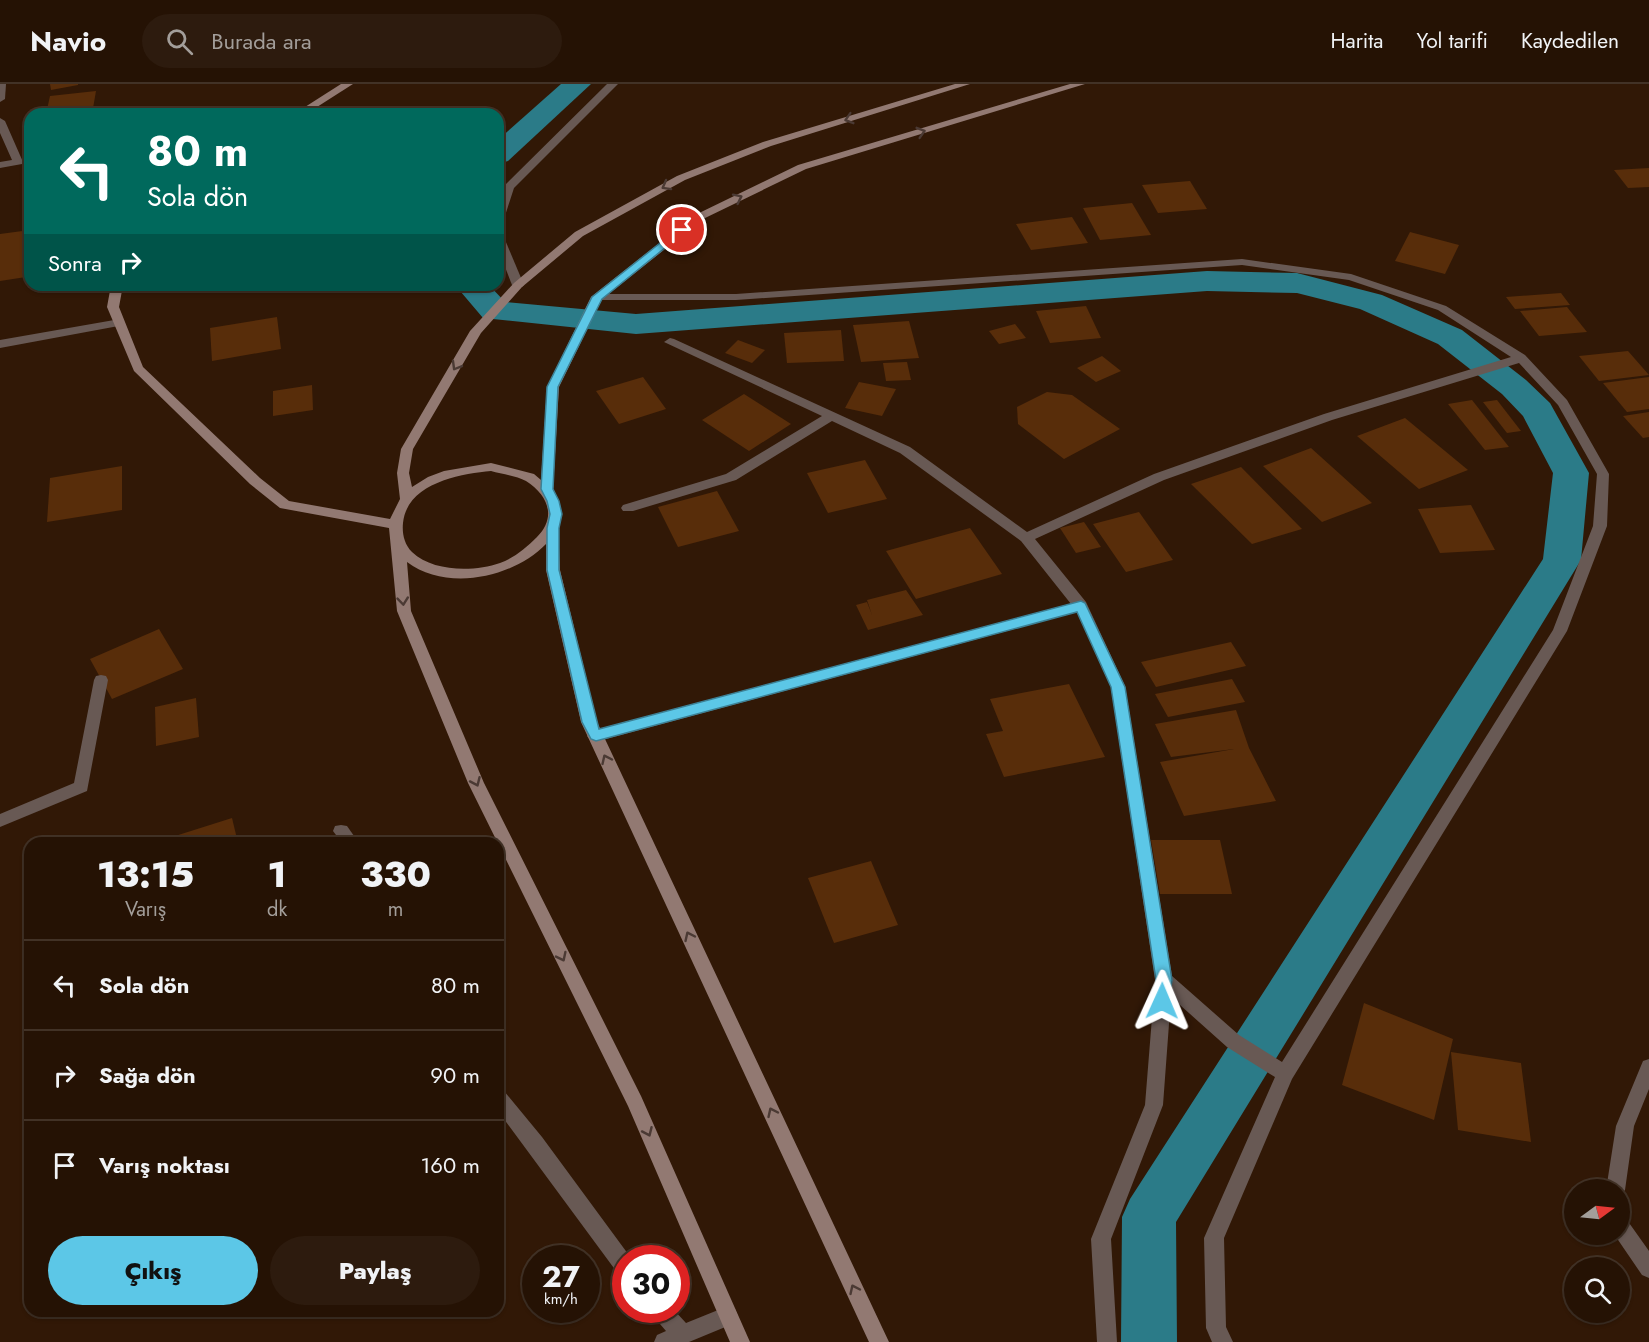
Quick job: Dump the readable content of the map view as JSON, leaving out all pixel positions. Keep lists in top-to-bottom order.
{
  "north": "right",
  "page": {
    "header": "Navio",
    "search": "Burada ara",
    "nav": ["Harita", "Yol tarifi", "Kaydedilen"],
    "turn": ["80 m", "Sola dön"],
    "then": "Sonra",
    "eta": [
      "13:15",
      "Varış",
      "1",
      "dk",
      "330",
      "m"
    ],
    "list": [
      {
        "name": "Sola dön",
        "value": "80 m"
      },
      {
        "name": "Sağa dön",
        "value": "90 m"
      },
      {
        "name": "Varış noktası",
        "value": "160 m"
      }
    ],
    "buttons": ["Çıkış", "Paylaş"],
    "speed": "27 km/h",
    "limit": "30"
  }
}
